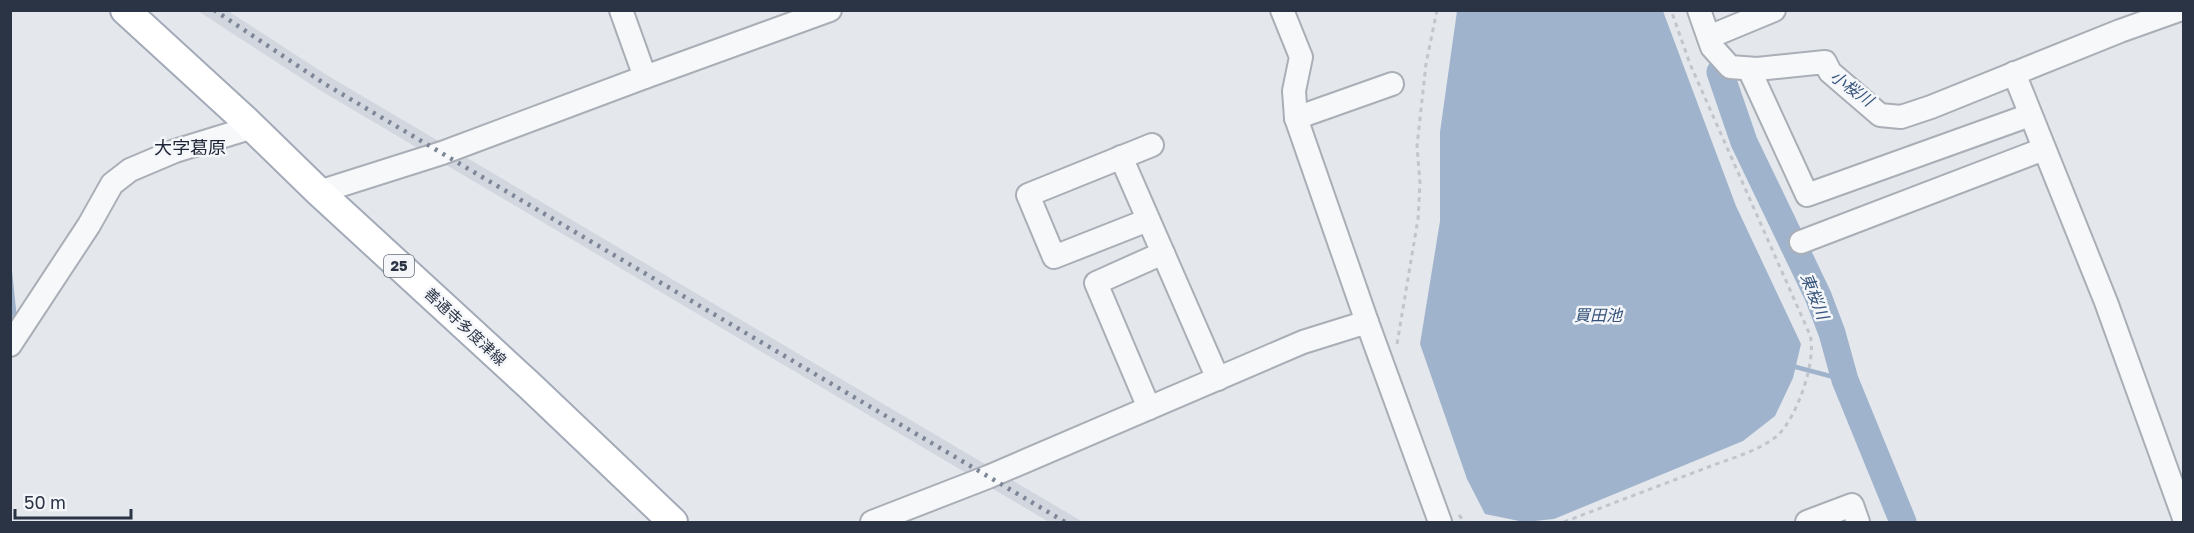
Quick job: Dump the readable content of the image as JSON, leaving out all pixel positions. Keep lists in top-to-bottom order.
{
  "streets": {
    "main road": ["25", "善通寺多度津線"]
  },
  "districts": ["大字葛原"],
  "water": ["小桜川", "東桜川", "買田池"],
  "scale_bar": "50 m"
}
